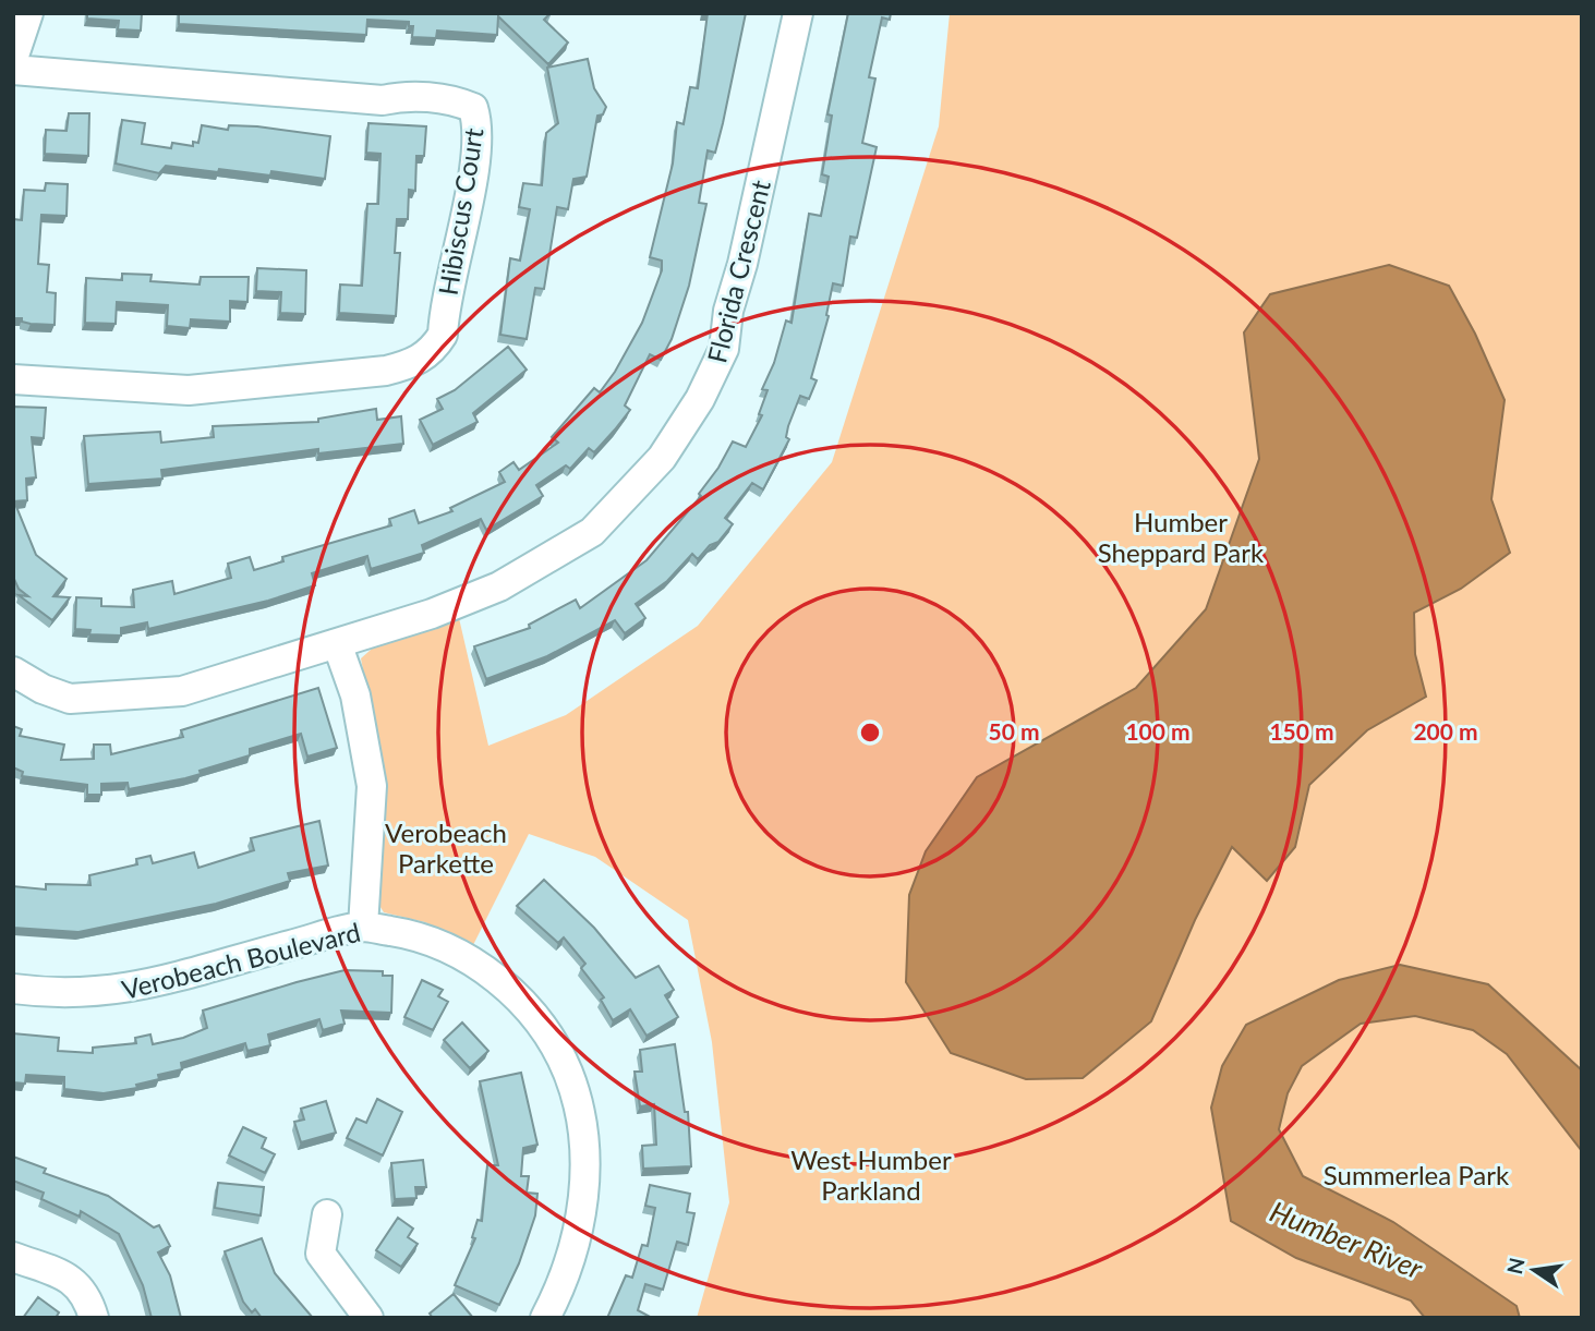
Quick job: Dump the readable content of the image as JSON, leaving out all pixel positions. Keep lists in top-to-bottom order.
{
  "streets": {
    "street": ["Hibiscus Court", "Florida Crescent", "Verobeach Boulevard"]
  },
  "water": ["Humber River"],
  "parks": [
    "Humber Sheppard Park",
    "Verobeach Parkette",
    "West Humber Parkland",
    "Summerlea Park"
  ],
  "north": "left",
  "rings": [
    "50 m",
    "100 m",
    "150 m",
    "200 m"
  ]
}
